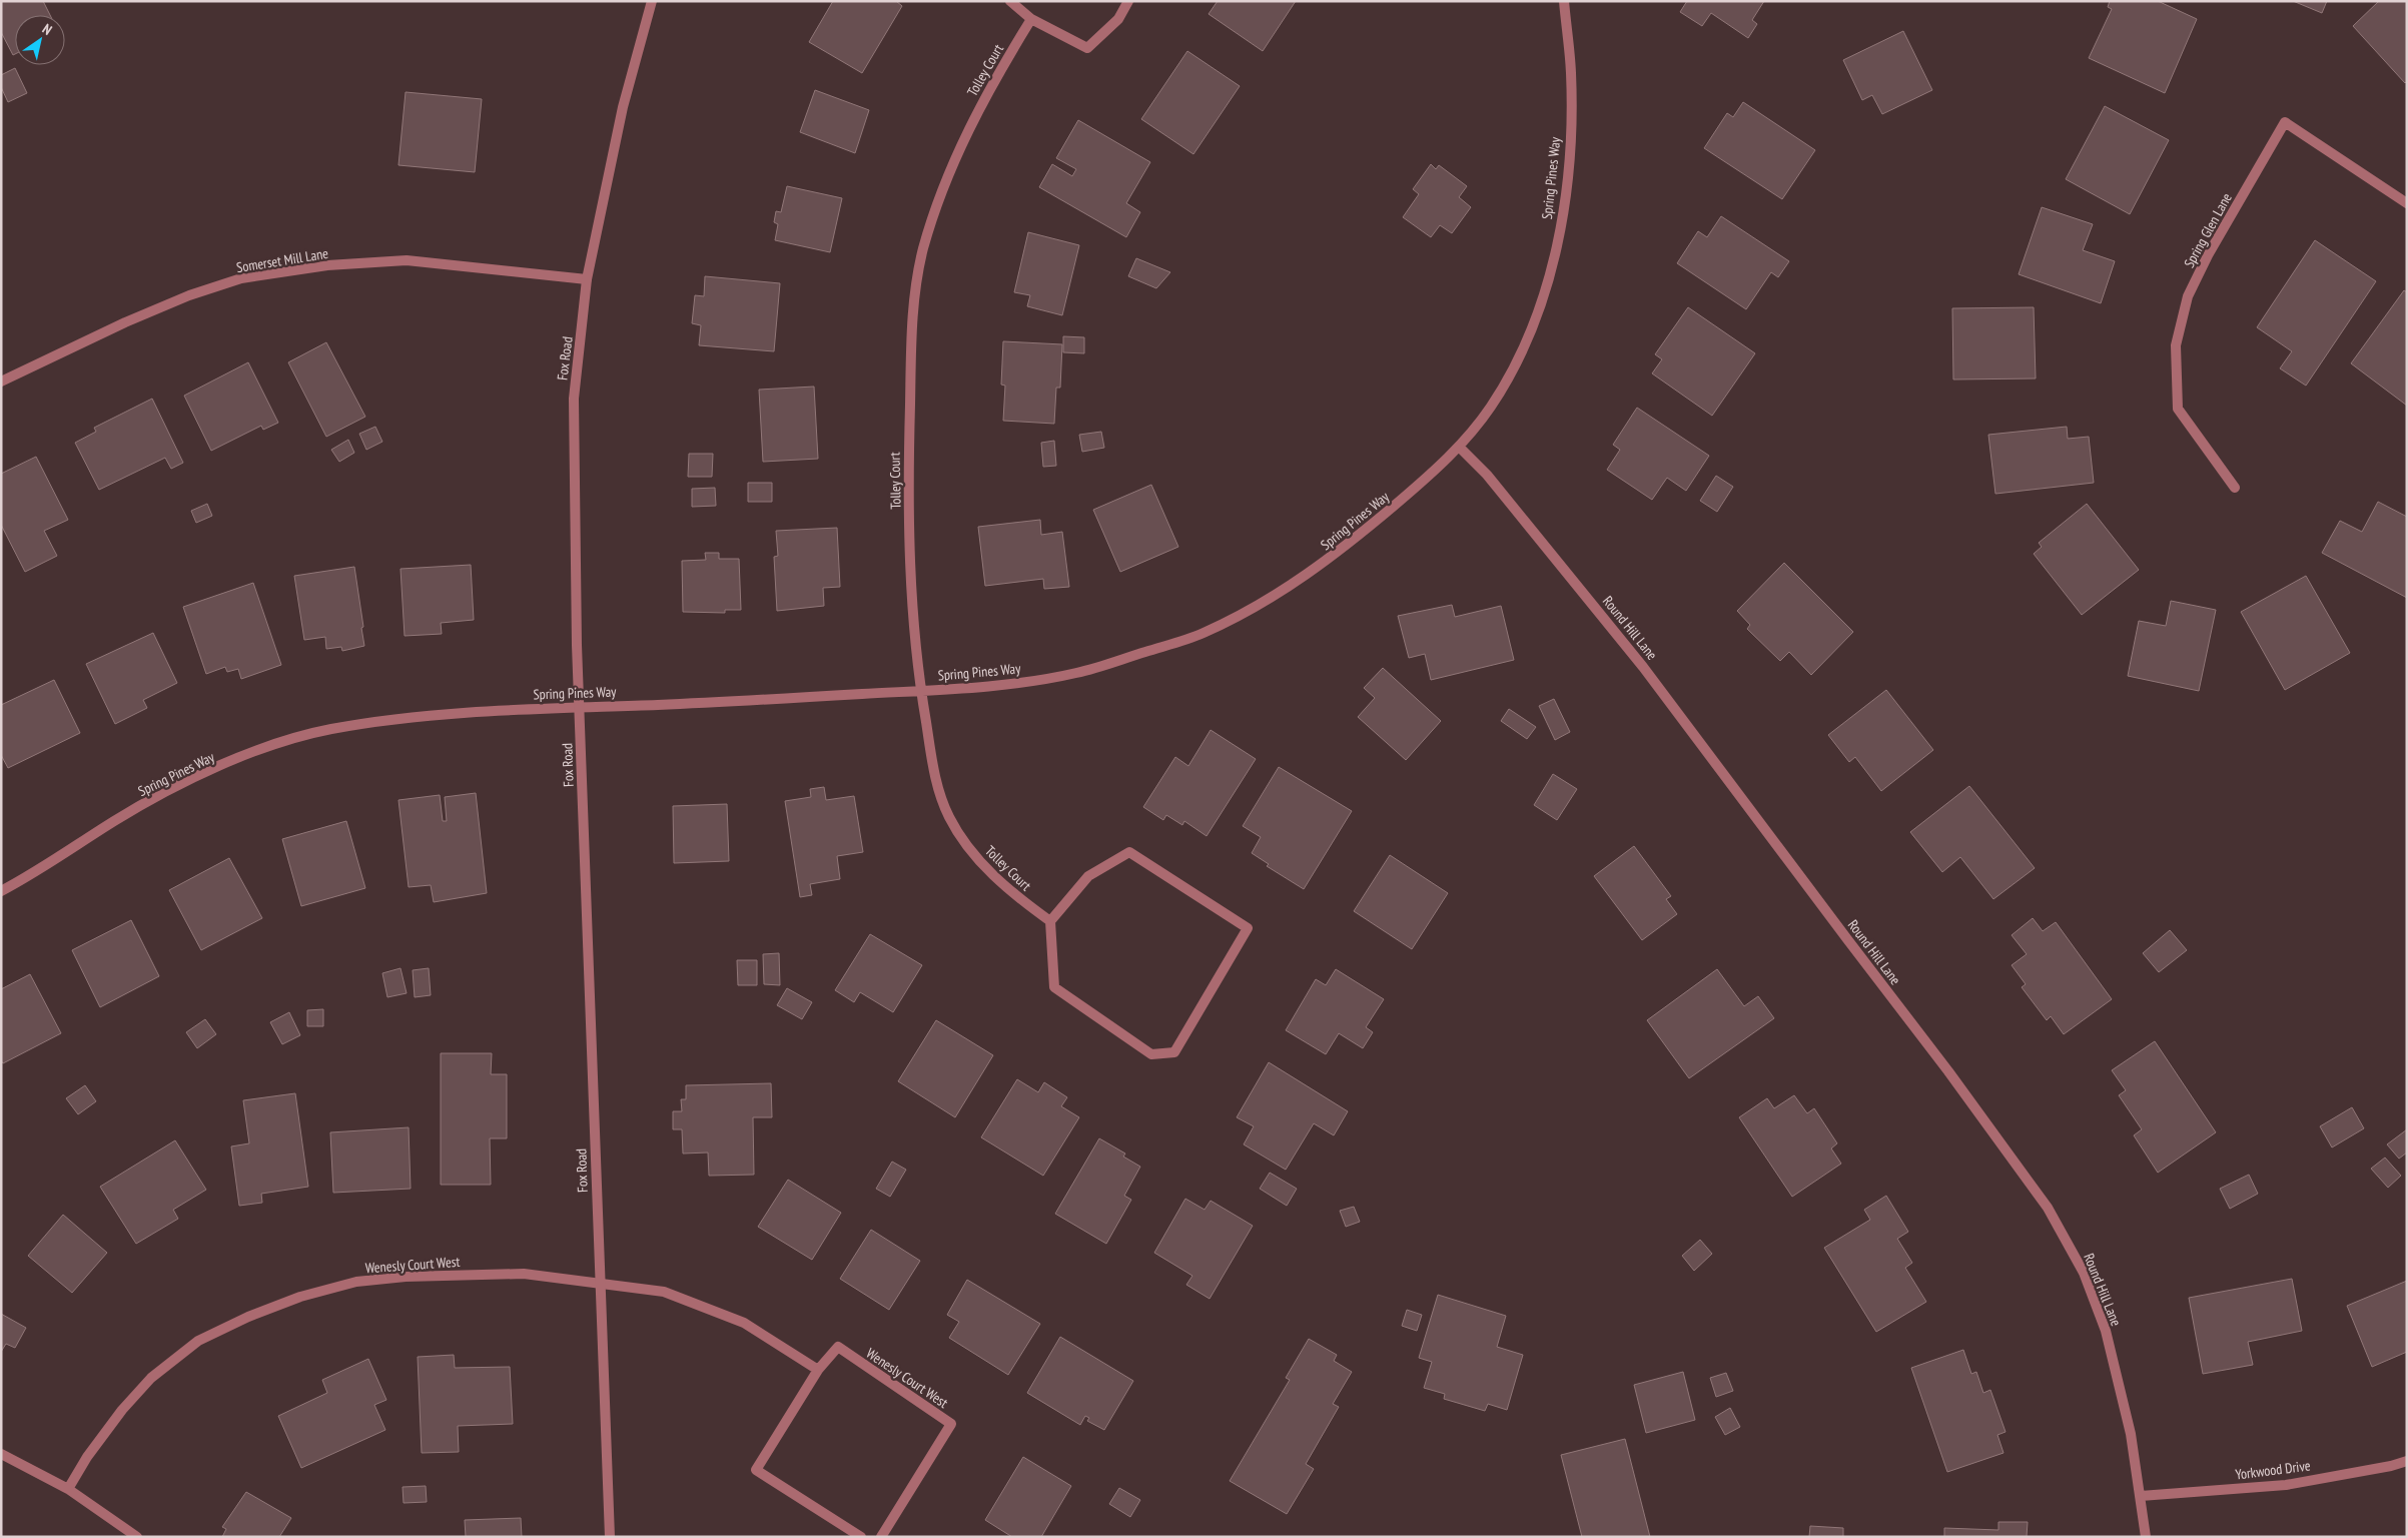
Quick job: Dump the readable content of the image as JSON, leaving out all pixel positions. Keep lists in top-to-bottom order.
{
  "streets": {
    "street": [
      "Tolley Court",
      "Spring Pines Way",
      "Spring Glen Lane",
      "Somerset Mill Lane",
      "Fox Road",
      "Round Hill Lane",
      "Wenesly Court West",
      "Yorkwood Drive"
    ]
  },
  "crossings": [
    ["Tolley Court", "Spring Pines Way"],
    ["Spring Pines Way", "Fox Road"],
    ["Spring Pines Way", "Round Hill Lane"],
    ["Somerset Mill Lane", "Fox Road"],
    ["Fox Road", "Wenesly Court West"],
    ["Round Hill Lane", "Yorkwood Drive"]
  ],
  "north": "top right"
}
